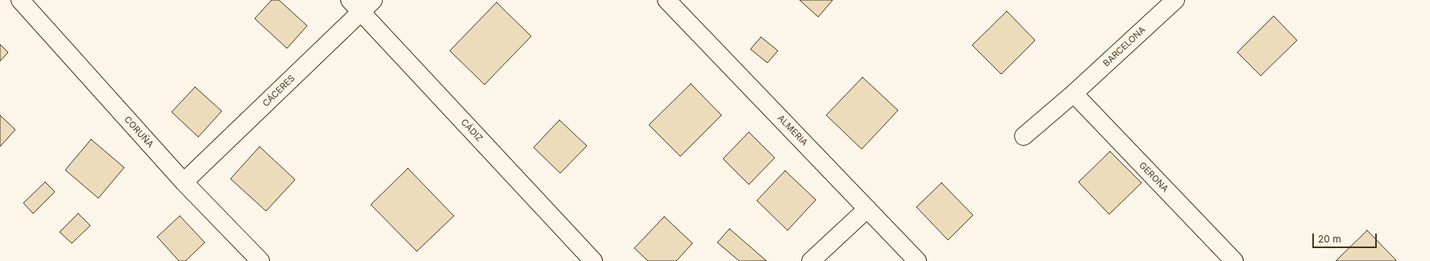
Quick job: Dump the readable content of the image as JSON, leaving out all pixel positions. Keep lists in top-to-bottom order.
{
  "streets": {
    "street": [
      "BARCELONA",
      "CÁCERES",
      "CÁDIZ",
      "ALMERIA",
      "CORUÑA",
      "GERONA"
    ]
  },
  "crossings": [
    ["BARCELONA", "GERONA"],
    ["CÁCERES", "CÁDIZ"],
    ["CÁCERES", "CORUÑA"]
  ],
  "scale_bar": "20 m"
}
